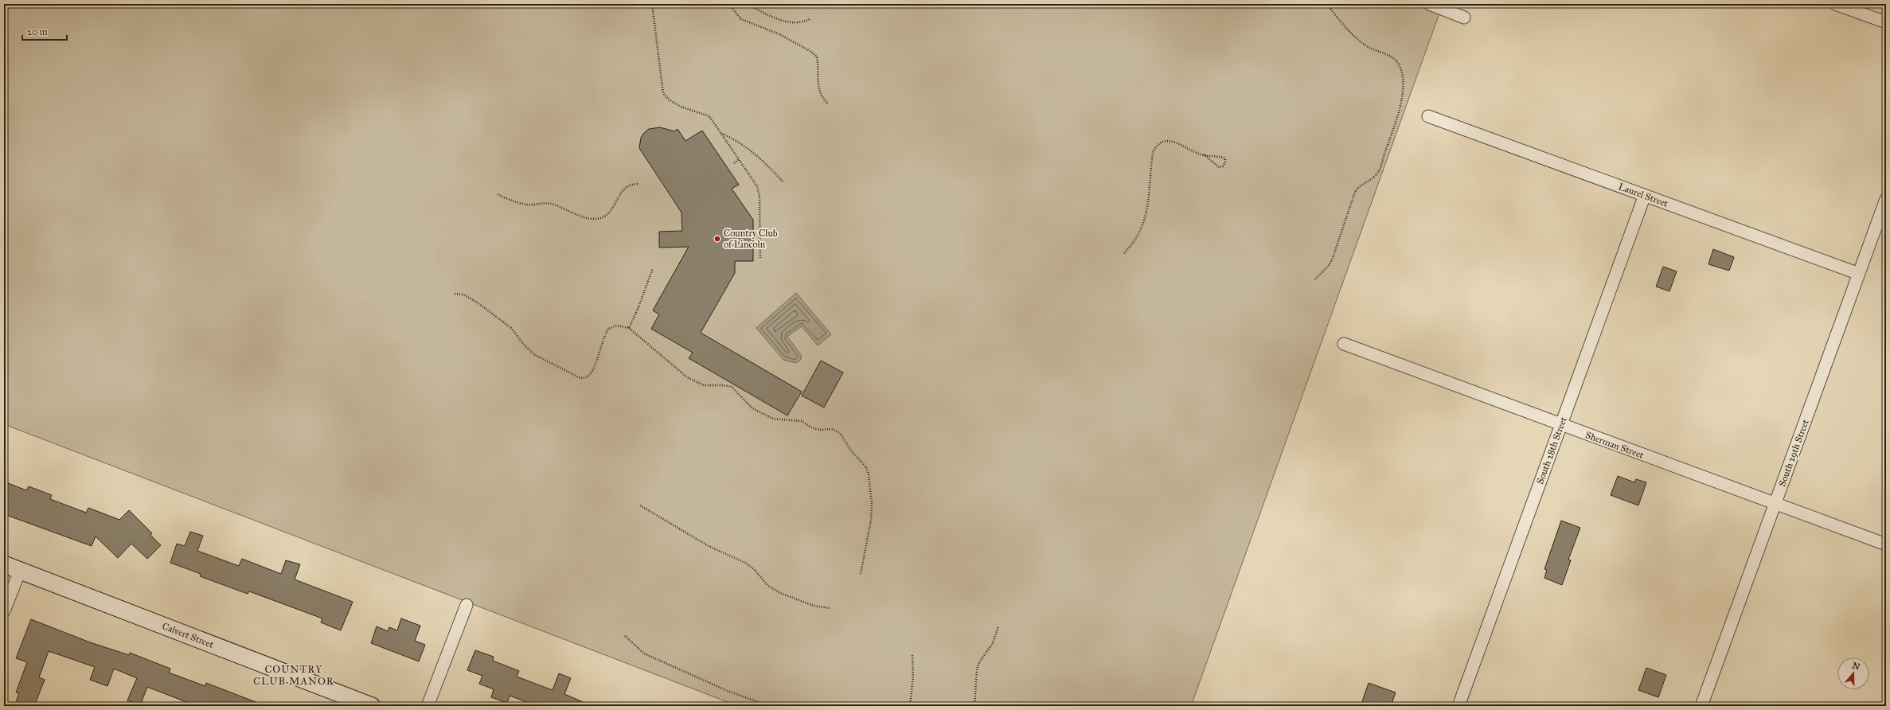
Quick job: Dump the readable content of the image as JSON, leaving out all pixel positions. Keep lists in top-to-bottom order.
{
  "streets": {
    "street": [
      "Laurel Street",
      "Sherman Street",
      "South 28th Street",
      "South 29th Street",
      "Calvert Street"
    ]
  },
  "crossings": [
    ["Laurel Street", "South 28th Street"],
    ["Laurel Street", "South 29th Street"],
    ["Sherman Street", "South 28th Street"],
    ["Sherman Street", "South 29th Street"]
  ],
  "districts": ["COUNTRY CLUB MANOR"],
  "places": ["Country Club of Lincoln"],
  "scale_bar": "20 m",
  "north": "top"
}
